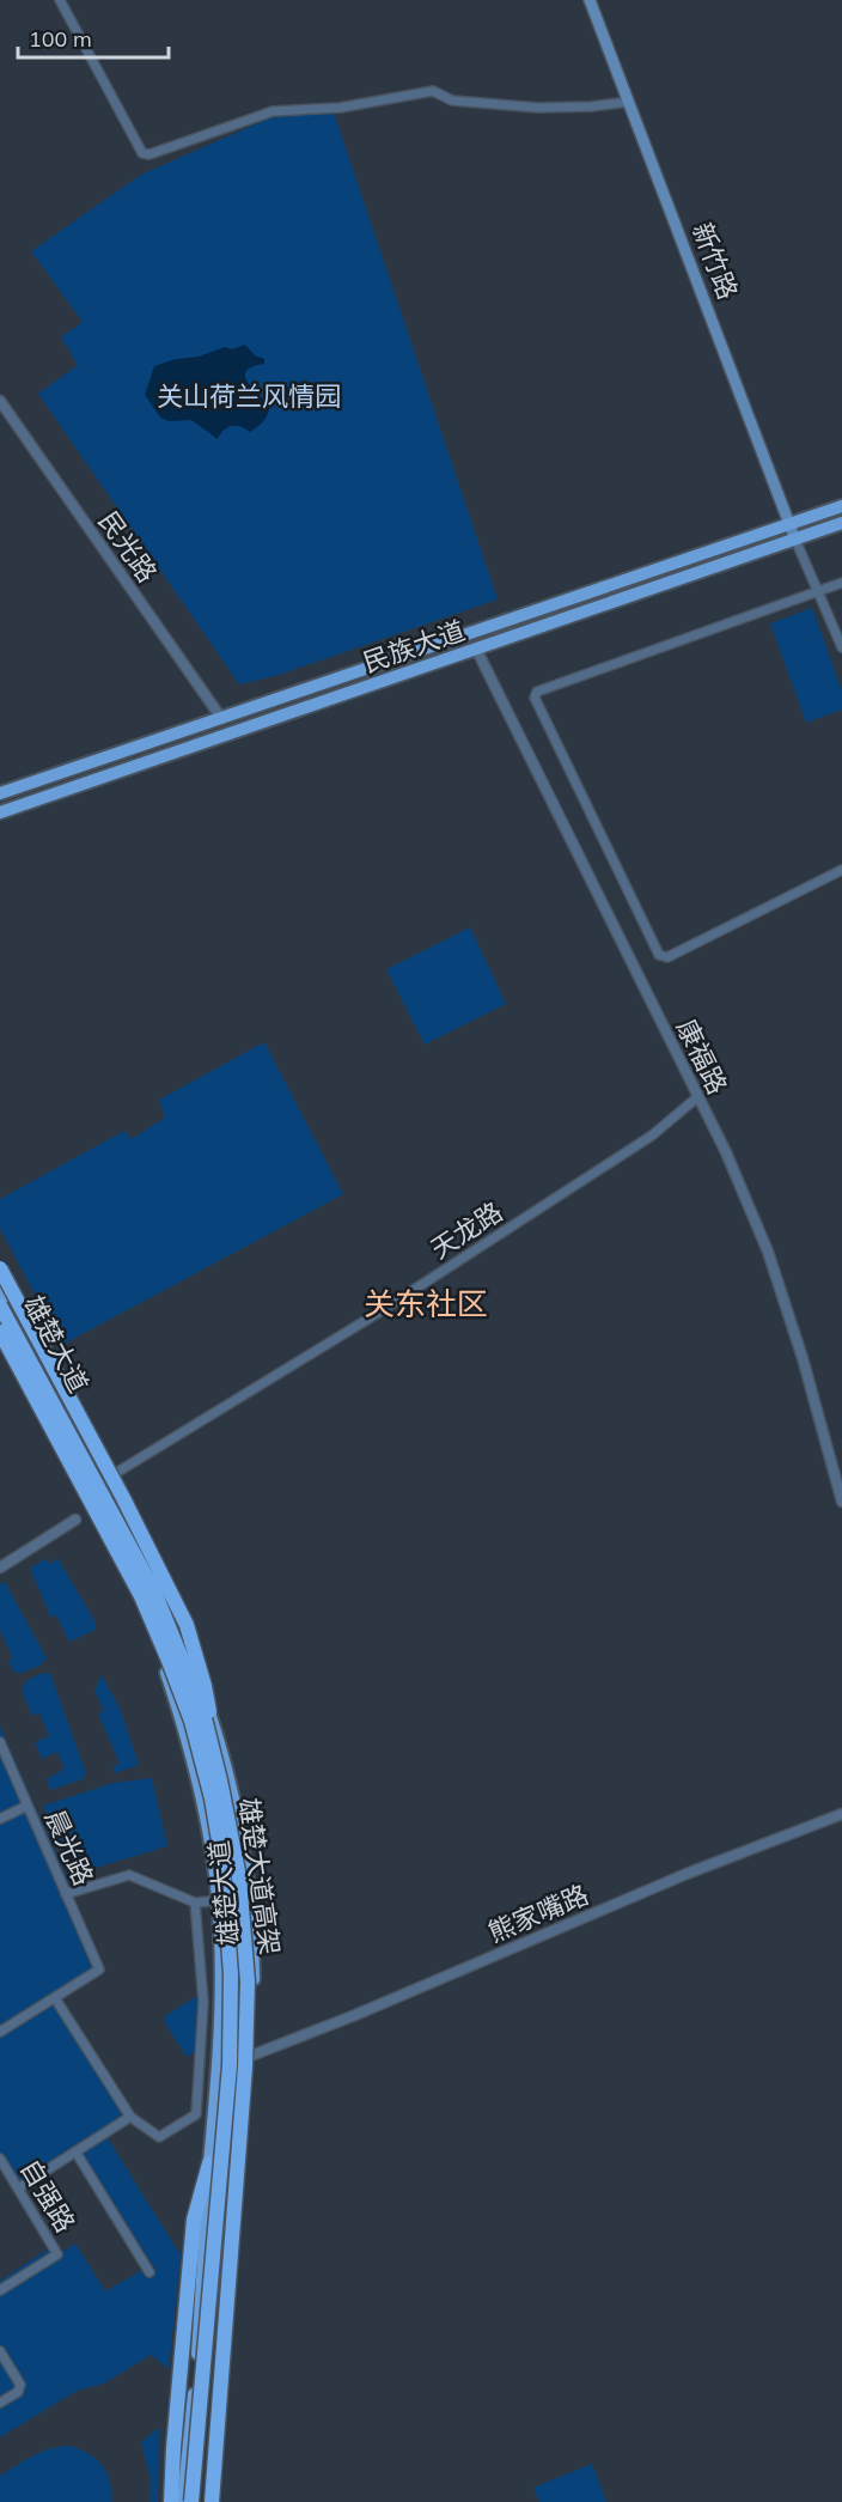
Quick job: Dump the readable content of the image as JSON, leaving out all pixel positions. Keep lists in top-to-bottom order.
{
  "streets": {
    "highway": ["雄楚大道高架"],
    "main road": ["新竹路", "民族大道", "雄楚大道"],
    "street": [
      "民光路",
      "康福路",
      "天龙路",
      "晨光路",
      "熊家嘴路",
      "自强路"
    ]
  },
  "crossings": [
    ["新竹路", "民族大道"],
    ["民光路", "民族大道"],
    ["民族大道", "康福路"],
    ["康福路", "天龙路"],
    ["天龙路", "雄楚大道"],
    ["雄楚大道", "熊家嘴路"]
  ],
  "districts": ["关东社区"],
  "parks": ["关山荷兰风情园"],
  "scale_bar": "100 m"
}
